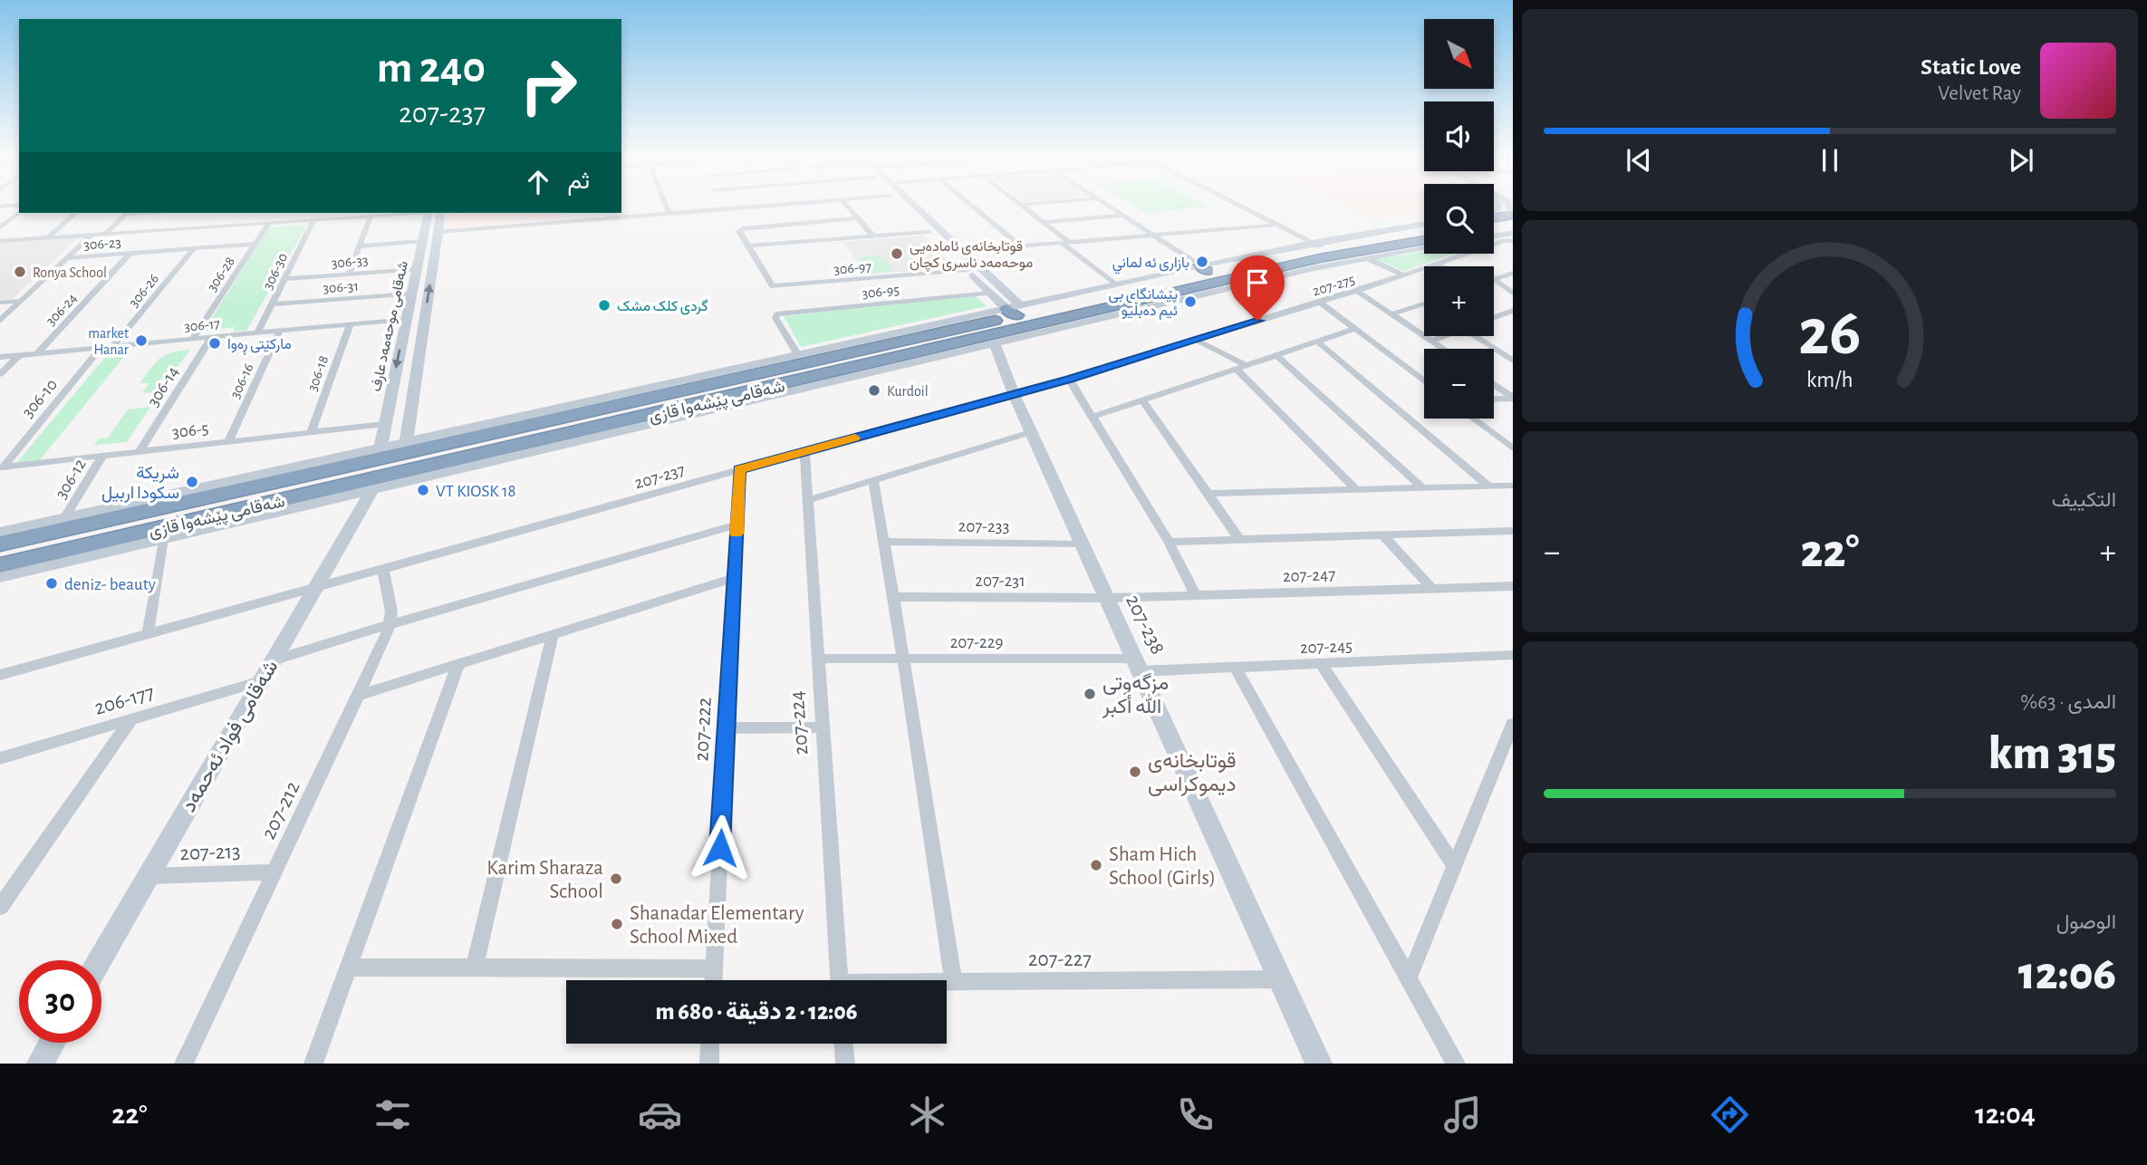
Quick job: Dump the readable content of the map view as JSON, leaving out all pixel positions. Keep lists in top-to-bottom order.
{
  "streets": {
    "highway": ["شەقامی پێشەوا قازی"],
    "street": [
      "306-23",
      "306-33",
      "306-97",
      "306-30",
      "306-28",
      "207-275",
      "306-31",
      "306-26",
      "306-95",
      "306-24",
      "306-17",
      "شەقامی موحەمەد عارف",
      "306-18",
      "306-16",
      "306-14",
      "306-10",
      "306-5",
      "207-237",
      "306-12",
      "207-233",
      "207-247",
      "207-231",
      "207-238",
      "207-229",
      "207-245",
      "206-177",
      "207-224",
      "207-222",
      "شەقامی فواد ئەحمەد",
      "207-212",
      "207-213",
      "207-227"
    ]
  },
  "crossings": [
    ["306-23", "306-28"],
    ["306-23", "306-26"],
    ["306-23", "306-24"],
    ["306-33", "306-30"],
    ["306-33", "شەقامی موحەمەد عارف"],
    ["306-30", "306-31"],
    ["306-30", "306-17"],
    ["306-28", "306-17"],
    ["207-275", "207-237"],
    ["207-275", "207-238"],
    ["306-31", "شەقامی موحەمەد عارف"],
    ["306-26", "306-17"],
    ["306-24", "306-17"],
    ["306-17", "شەقامی موحەمەد عارف"],
    ["306-17", "306-18"],
    ["306-17", "306-16"],
    ["306-17", "306-14"],
    ["306-17", "306-10"],
    ["شەقامی موحەمەد عارف", "306-5"],
    ["306-18", "306-5"],
    ["306-16", "306-5"],
    ["306-14", "306-5"],
    ["306-10", "306-5"],
    ["306-5", "306-12"],
    ["207-237", "207-238"],
    ["207-237", "207-224"],
    ["207-237", "207-222"],
    ["207-237", "شەقامی فواد ئەحمەد"],
    ["207-237", "207-212"],
    ["207-233", "207-238"],
    ["207-247", "207-231"],
    ["207-247", "207-238"],
    ["207-231", "207-238"],
    ["207-238", "207-229"],
    ["207-238", "207-245"],
    ["207-238", "207-227"],
    ["207-229", "207-245"],
    ["207-229", "207-224"],
    ["206-177", "شەقامی فواد ئەحمەد"],
    ["شەقامی فواد ئەحمەد", "207-213"],
    ["207-212", "207-213"]
  ],
  "places": [
    "قوتابخانەی ئامادەیی موحەمەد ناسری کچان",
    "بازارى ئه لماني",
    "Ronya School",
    "پێشانگای بی ئیم دەبڵیو",
    "گردی کلک مشک",
    "market Hanar",
    "مارکێتی ڕەوا",
    "Kurdoil",
    "شريكة سكودا اربيل",
    "VT KIOSK 18",
    "deniz- beauty",
    "مزگەوتی الله أكبر",
    "قوتابخانەی دیموکراسی",
    "Sham Hich School (Girls)",
    "Karim Sharaza School",
    "Shanadar Elementary School Mixed"
  ],
  "north": "bottom right",
  "page": {
    "map_buttons": ["+", "−"],
    "turn": ["240 m", "207-237"],
    "song": ["Static Love", "Velvet Ray"],
    "then": "ثم",
    "tile": [
      "التكييف",
      ["المدى · 63%", "315 km"],
      ["الوصول", "12:06"]
    ],
    "heat": ["−", "22°", "+"],
    "limit": "30",
    "trip": "12:06 · 2 دقيقة · 680 m",
    "tabs": ["12:04", "22°"],
    "gauge": ["26", "km/h"]
  }
}
